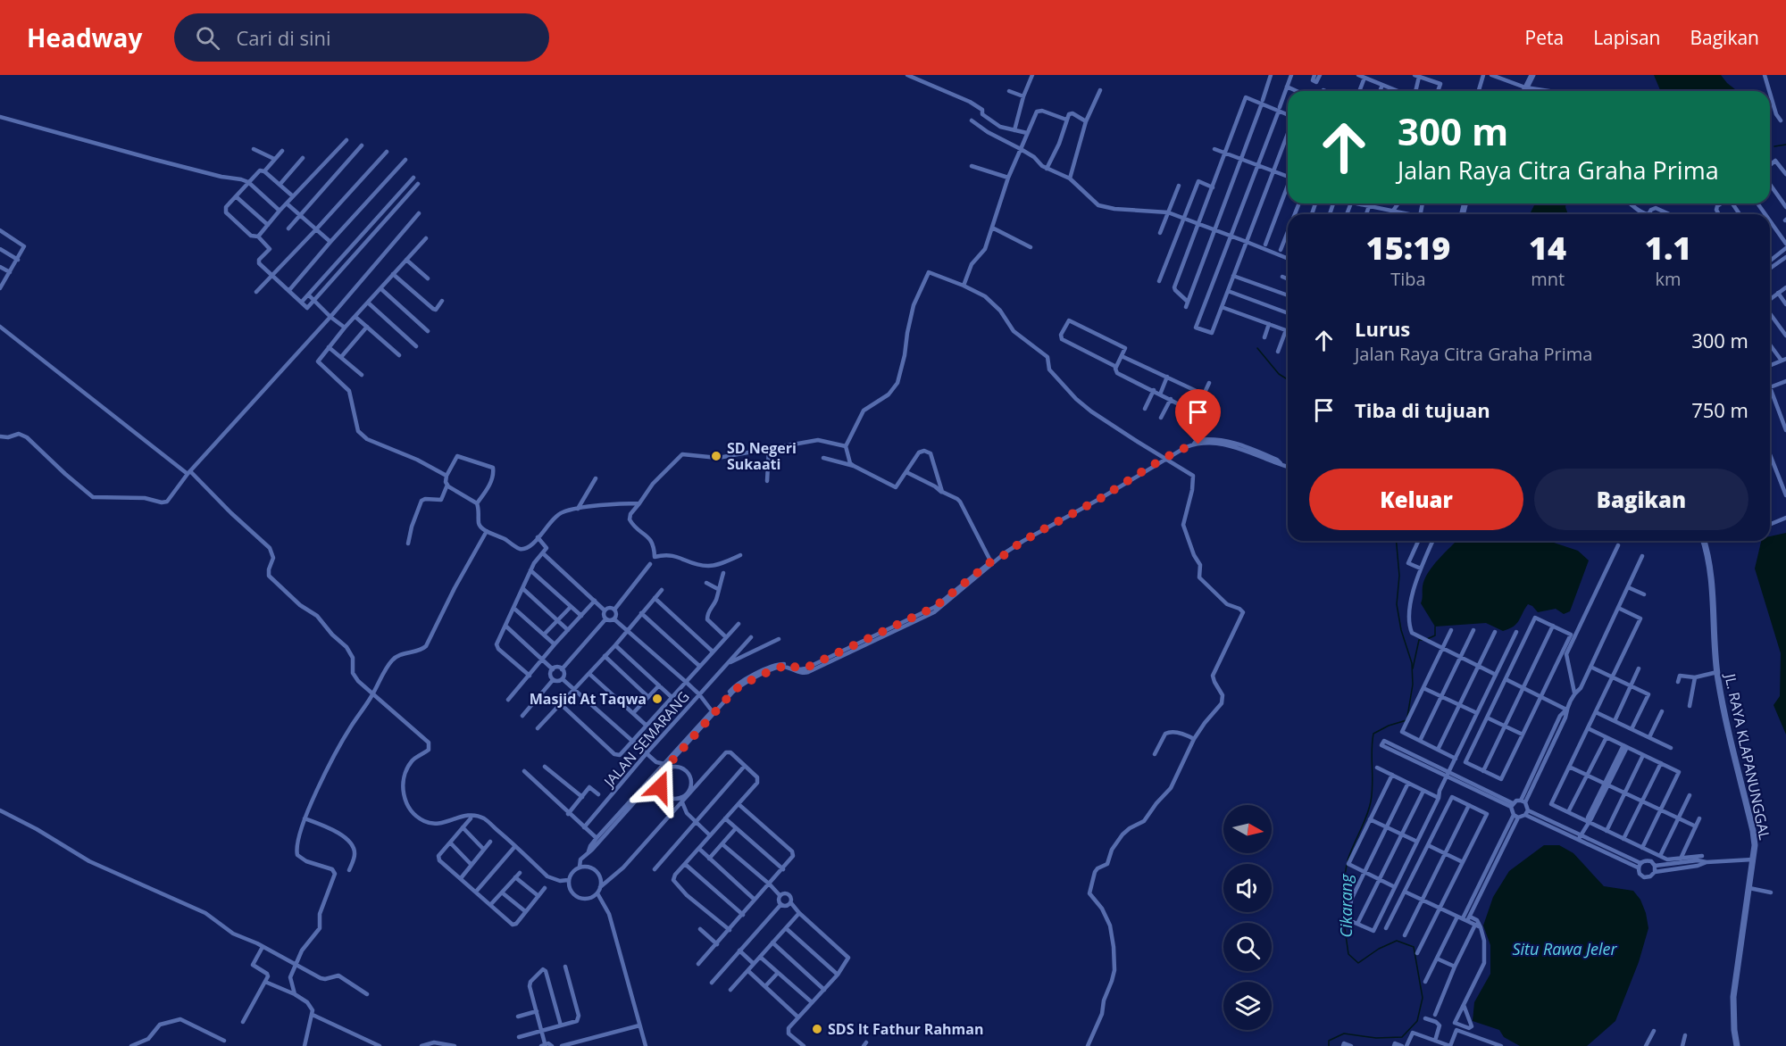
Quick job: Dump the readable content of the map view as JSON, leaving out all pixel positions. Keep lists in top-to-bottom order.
{
  "streets": {
    "street": ["JALAN SEMARANG", "JL. RAYA KLAPANUNGGAL"]
  },
  "water": ["Cikarang", "Situ Rawa Jeler"],
  "places": ["SD Negeri Sukaati", "Masjid At Taqwa", "SDS It Fathur Rahman"],
  "north": "right",
  "page": {
    "header": "Headway",
    "search": "Cari di sini",
    "nav": ["Peta", "Lapisan", "Bagikan"],
    "turn": ["300 m", "Jalan Raya Citra Graha Prima"],
    "eta": [
      "15:19",
      "Tiba",
      "14",
      "mnt",
      "1.1",
      "km"
    ],
    "list": [
      {
        "name": "Lurus",
        "note": "Jalan Raya Citra Graha Prima",
        "value": "300 m"
      },
      {
        "name": "Tiba di tujuan",
        "value": "750 m"
      }
    ],
    "buttons": ["Keluar", "Bagikan"]
  }
}
